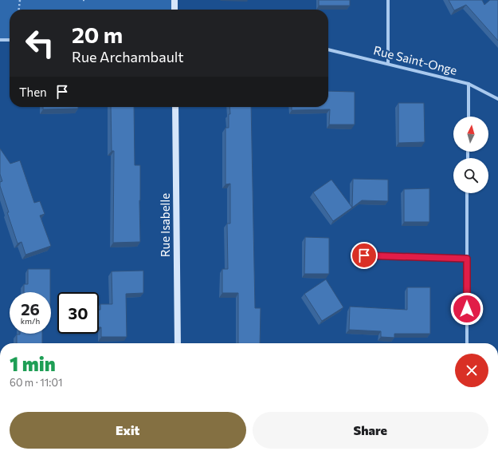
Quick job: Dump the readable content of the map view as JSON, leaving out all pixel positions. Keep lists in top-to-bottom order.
{
  "streets": {
    "street": ["Rue Saint-Onge", "Rue Isabelle"]
  },
  "north": "top",
  "page": {
    "turn": ["20 m", "Rue Archambault"],
    "then": "Then",
    "speed": "26 km/h",
    "limit": "30",
    "heading": ["1 min", "60 m · 11:01"],
    "buttons": ["Exit", "Share"]
  }
}
